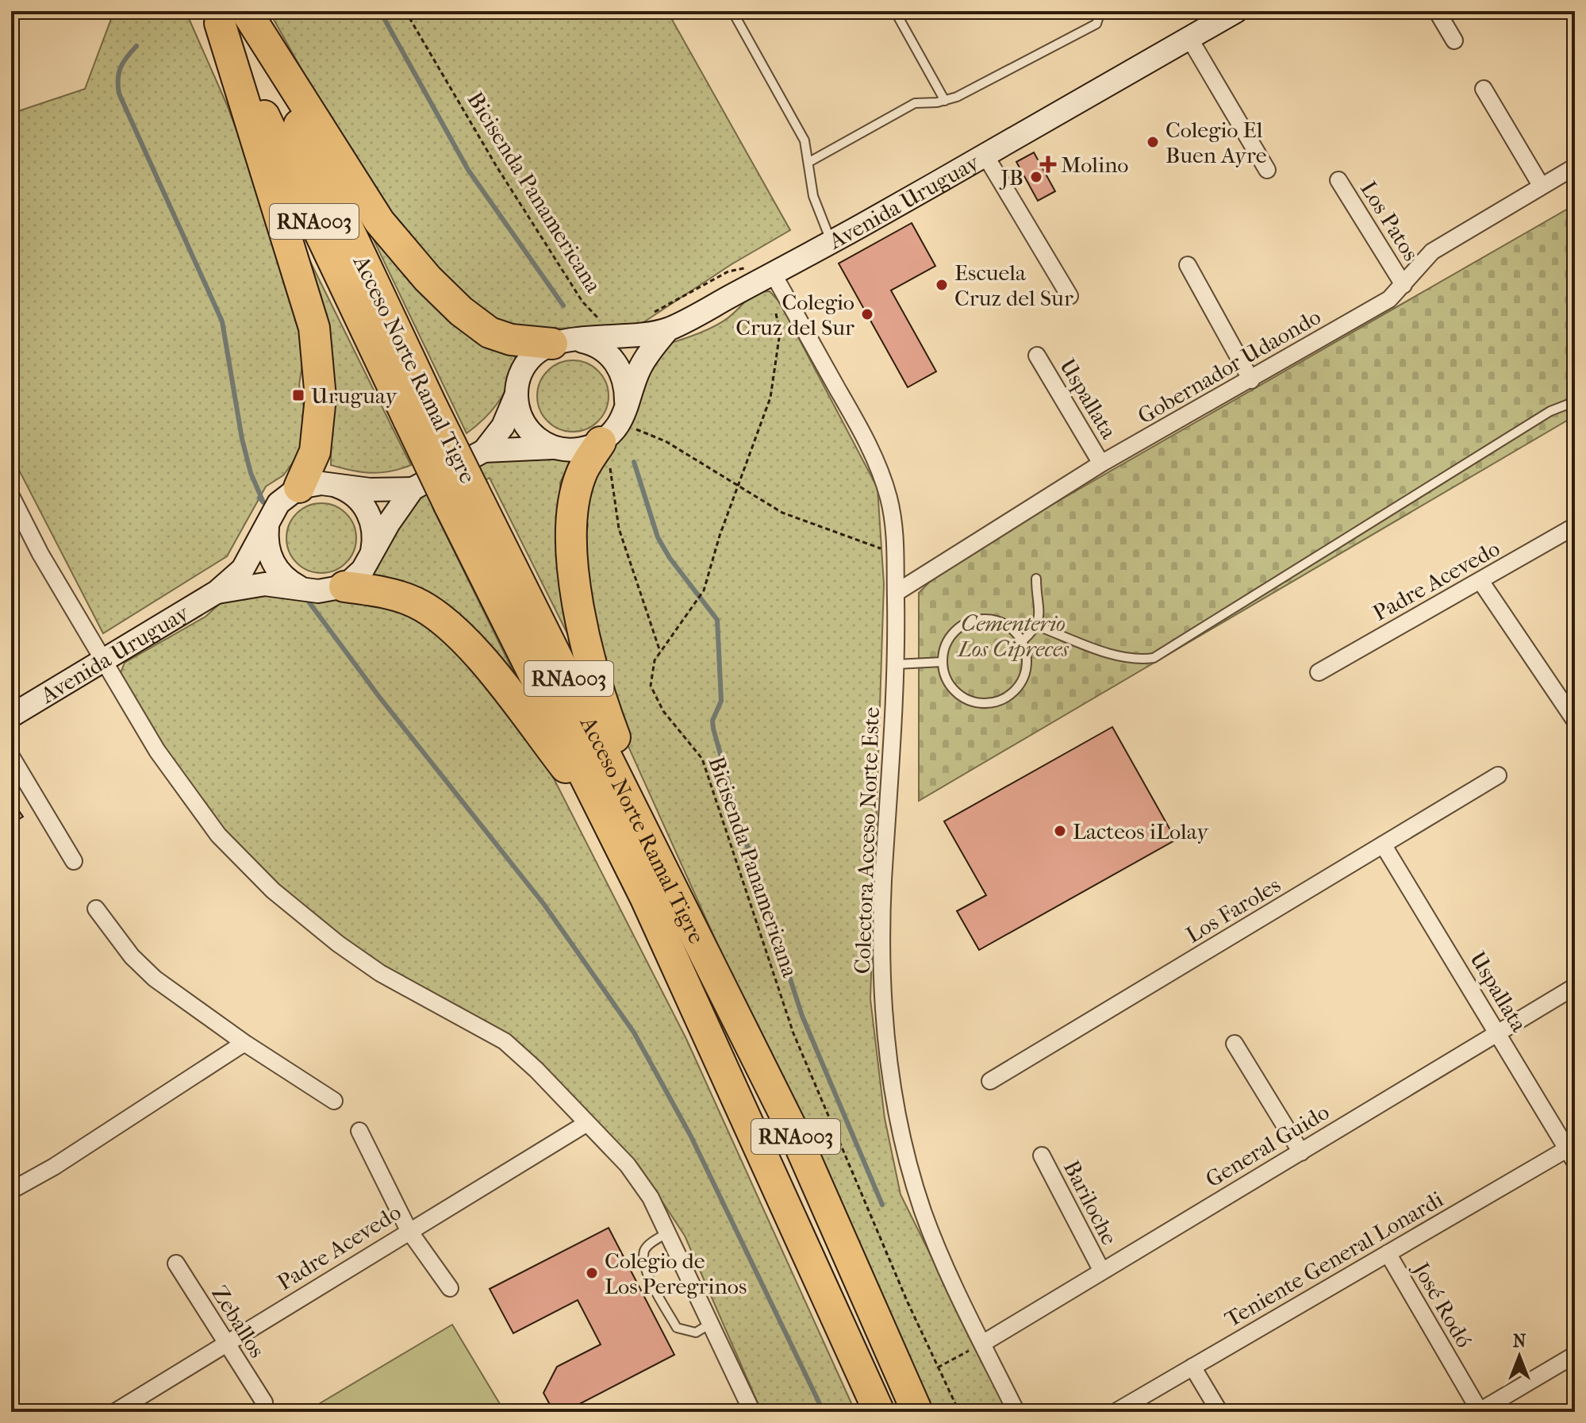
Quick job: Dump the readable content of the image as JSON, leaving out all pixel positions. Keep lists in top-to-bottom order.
{
  "streets": {
    "highway": ["RNA003", "Acceso Norte Ramal Tigre"],
    "main road": ["Avenida Uruguay"],
    "street": [
      "Los Patos",
      "Gobernador Udaondo",
      "Uspallata",
      "Padre Acevedo",
      "Colectora Acceso Norte Este",
      "Los Faroles",
      "General Guido",
      "Bariloche",
      "Teniente General Lonardi",
      "José Rodó",
      "Zeballos"
    ],
    "path": ["Bicisenda Panamericana"]
  },
  "crossings": [
    ["Avenida Uruguay", "Colectora Acceso Norte Este"],
    ["Los Patos", "Gobernador Udaondo"],
    ["Gobernador Udaondo", "Uspallata"],
    ["Gobernador Udaondo", "Colectora Acceso Norte Este"],
    ["Uspallata", "Los Faroles"],
    ["Uspallata", "General Guido"],
    ["Uspallata", "Teniente General Lonardi"],
    ["Padre Acevedo", "Zeballos"],
    ["Colectora Acceso Norte Este", "General Guido"],
    ["General Guido", "Bariloche"],
    ["Teniente General Lonardi", "José Rodó"]
  ],
  "parks": ["Cementerio Los Cipreces"],
  "places": {
    "other": [
      "Colegio El Buen Ayre",
      "JB",
      "Escuela Cruz del Sur",
      "Colegio Cruz del Sur",
      "Lacteos iLolay",
      "Colegio de Los Peregrinos"
    ],
    "health": ["Molino"],
    "transit": ["Uruguay"]
  },
  "north": "top"
}
